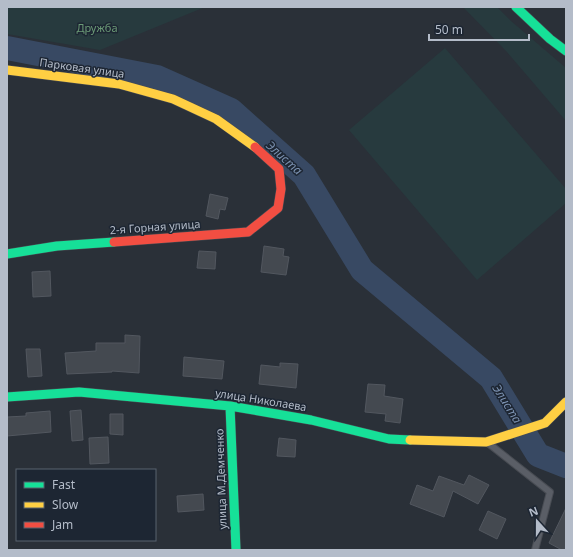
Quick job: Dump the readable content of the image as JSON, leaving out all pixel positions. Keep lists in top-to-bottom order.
{
  "streets": {
    "street": [
      "Парковая улица",
      "2-я Горная улица",
      "улица Николаева",
      "улица М.Демченко"
    ]
  },
  "crossings": [
    ["Парковая улица", "2-я Горная улица"],
    ["улица Николаева", "улица М.Демченко"]
  ],
  "water": ["Элиста"],
  "parks": ["Дружба"],
  "legend": ["Fast", "Slow", "Jam"],
  "scale_bar": "50 m",
  "north": "top"
}
